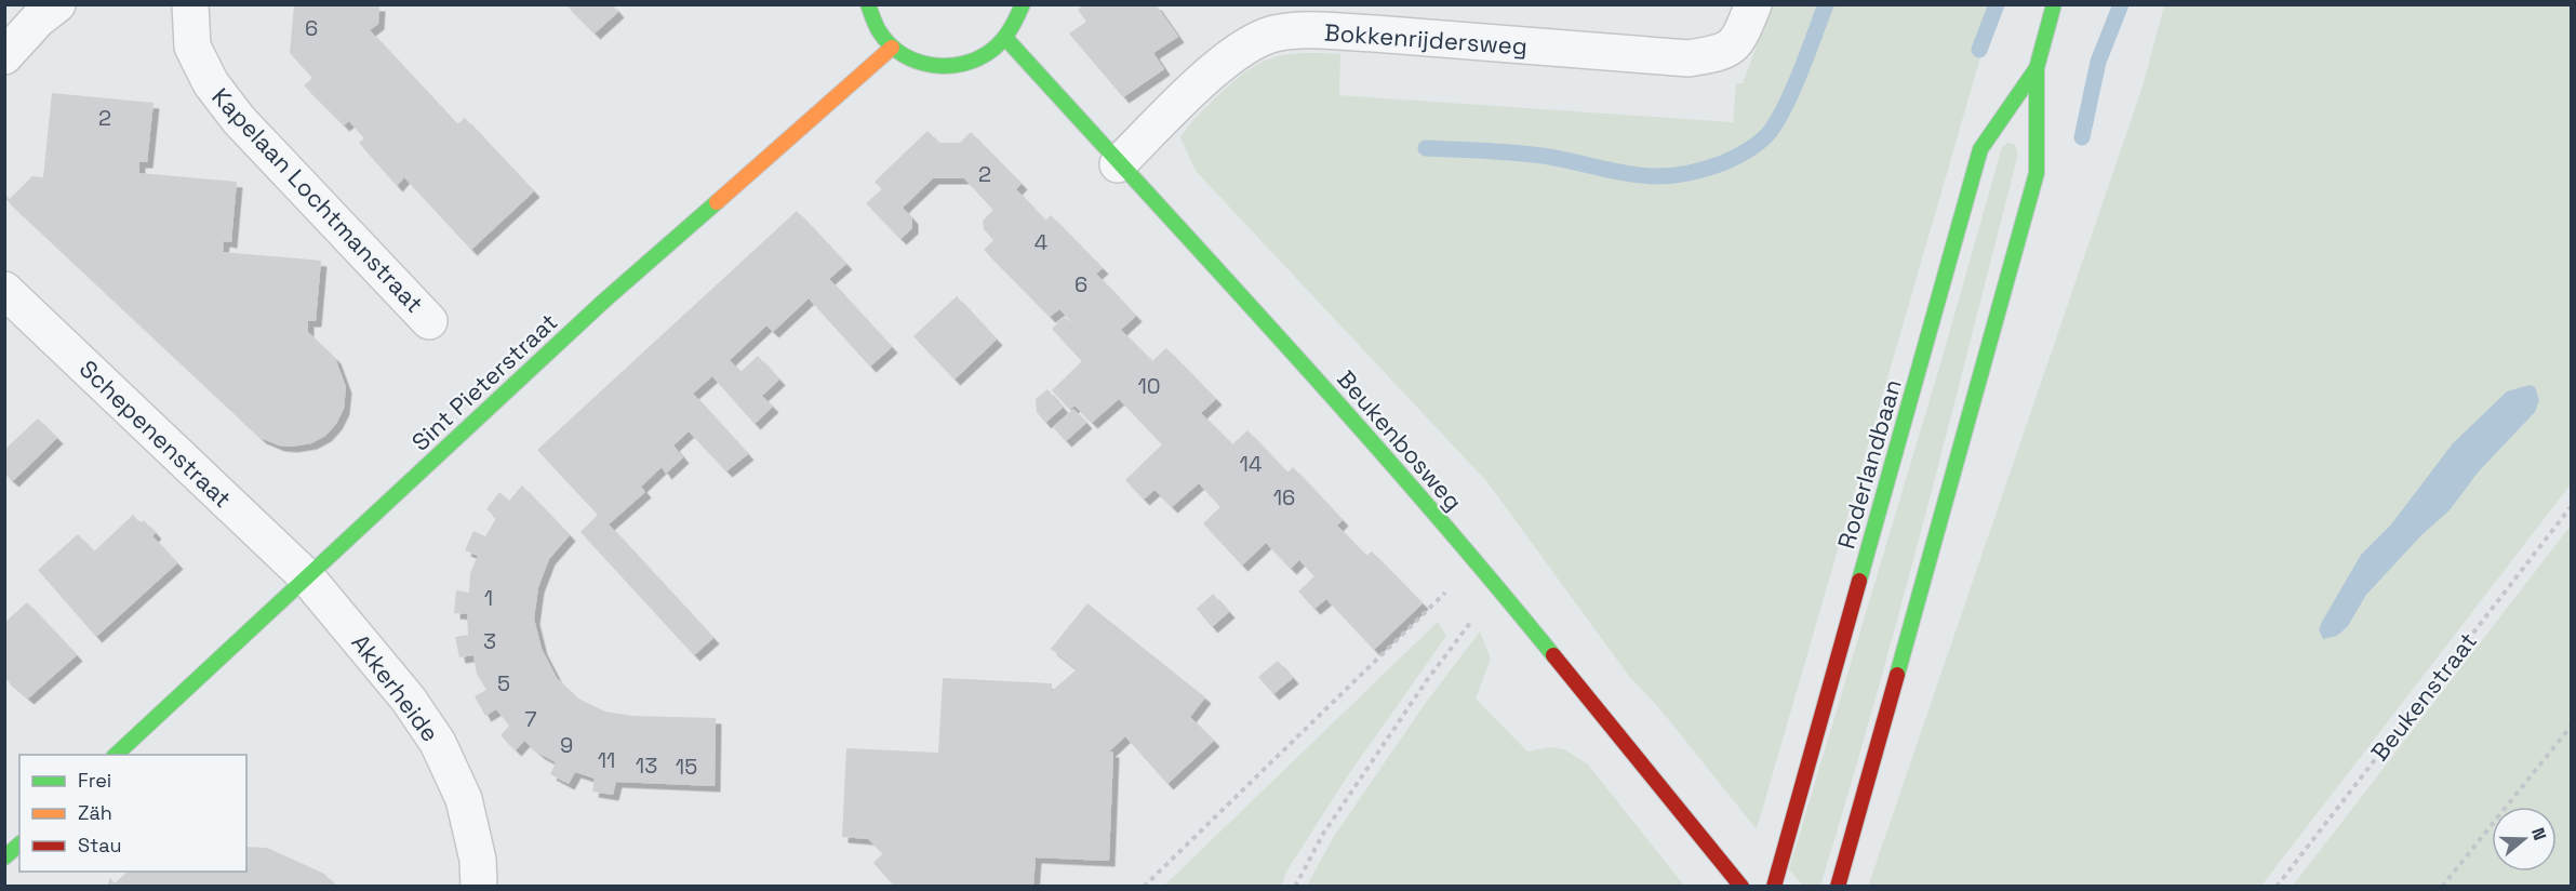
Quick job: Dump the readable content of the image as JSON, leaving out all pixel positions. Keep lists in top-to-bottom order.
{
  "streets": {
    "street": [
      "Bokkenrijdersweg",
      "Kapelaan Lochtmanstraat",
      "Sint Pieterstraat",
      "Schepenenstraat",
      "Beukenbosweg",
      "Roderlandbaan",
      "Akkerheide"
    ],
    "path": ["Beukenstraat"]
  },
  "crossings": [
    ["Bokkenrijdersweg", "Beukenbosweg"],
    ["Sint Pieterstraat", "Schepenenstraat"],
    ["Sint Pieterstraat", "Akkerheide"],
    ["Schepenenstraat", "Akkerheide"]
  ],
  "house_numbers": [
    "6",
    "2",
    "2",
    "4",
    "6",
    "10",
    "14",
    "16",
    "1",
    "3",
    "5",
    "7",
    "9",
    "11",
    "13",
    "15"
  ],
  "legend": ["Frei", "Zäh", "Stau"],
  "north": "right"
}
